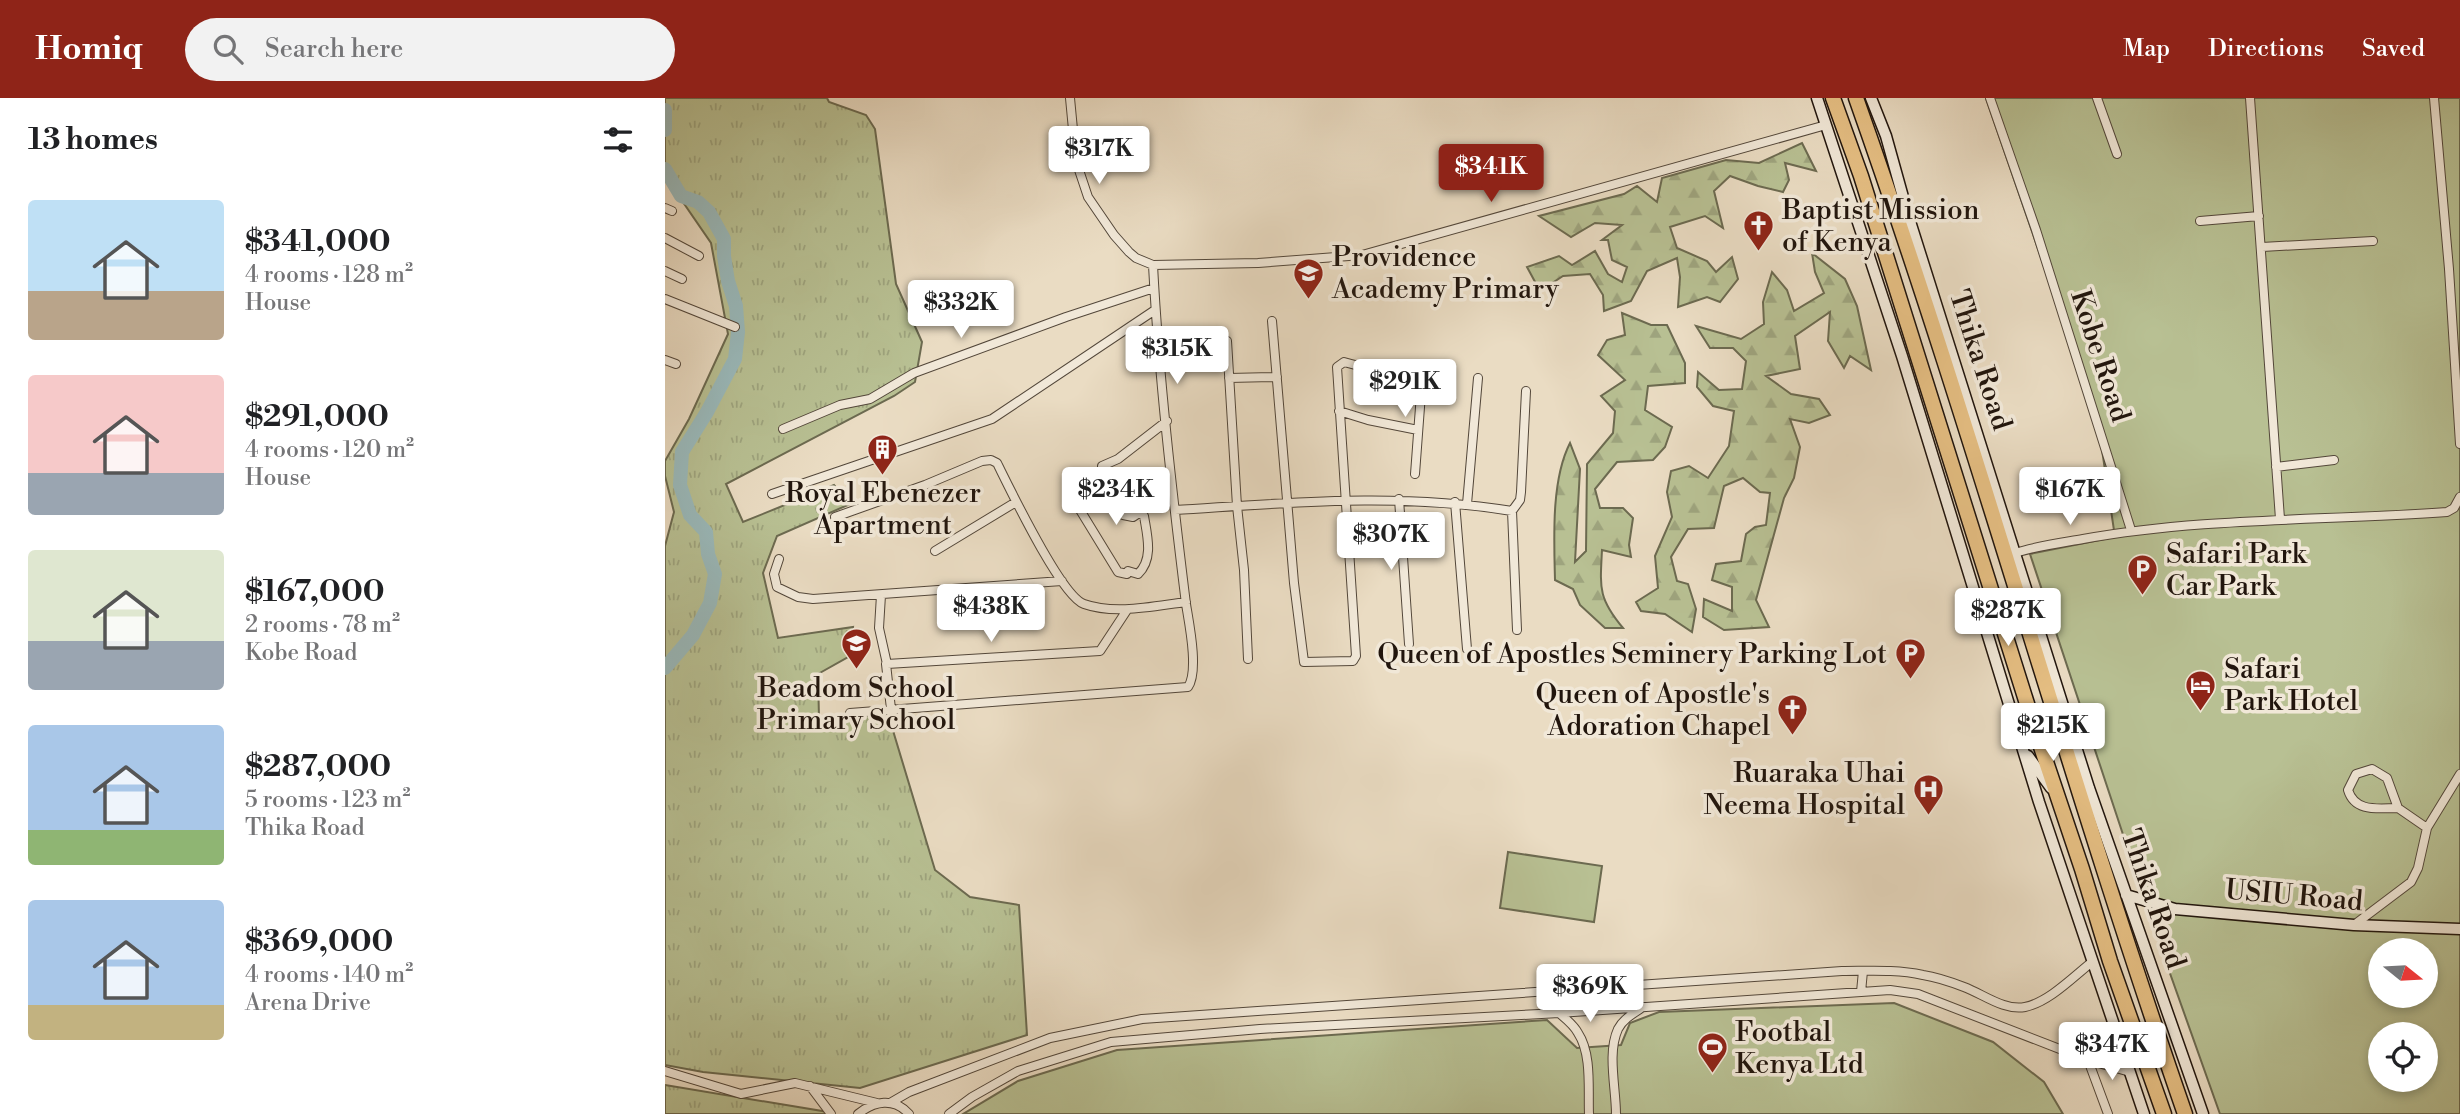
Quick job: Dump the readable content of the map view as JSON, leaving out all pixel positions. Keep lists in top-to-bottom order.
{
  "streets": {
    "highway": ["Thika Road"],
    "main road": ["USIU Road"],
    "street": ["Kobe Road"]
  },
  "crossings": [
    ["Thika Road", "USIU Road"]
  ],
  "places": {
    "church": ["Baptist Mission of Kenya", "Queen of Apostle's Adoration Chapel"],
    "school or university": ["Providence Academy Primary", "Beadom School Primary School"],
    "building": ["Royal Ebenezer Apartment"],
    "parking": ["Safari Park Car Park", "Queen of Apostles Seminery Parking Lot"],
    "hotel": ["Safari Park Hotel"],
    "hospital": ["Ruaraka Uhai Neema Hospital"],
    "sports": ["Footbal Kenya Ltd"]
  },
  "north": "right",
  "page": {
    "header": "Homiq",
    "search": "Search here",
    "nav": ["Map", "Directions", "Saved"],
    "heading": "13 homes",
    "price": [
      "$317K",
      "$341K",
      "$332K",
      "$315K",
      "$291K",
      "$234K",
      "$167K",
      "$307K",
      "$438K",
      "$287K",
      "$215K",
      "$369K",
      "$347K"
    ],
    "list": [
      {
        "name": "$341,000",
        "note": "4 rooms · 128 m² · House"
      },
      {
        "name": "$291,000",
        "note": "4 rooms · 120 m² · House"
      },
      {
        "name": "$167,000",
        "note": "2 rooms · 78 m² · Kobe Road"
      },
      {
        "name": "$287,000",
        "note": "5 rooms · 123 m² · Thika Road"
      },
      {
        "name": "$369,000",
        "note": "4 rooms · 140 m² · Arena Drive"
      }
    ]
  }
}
